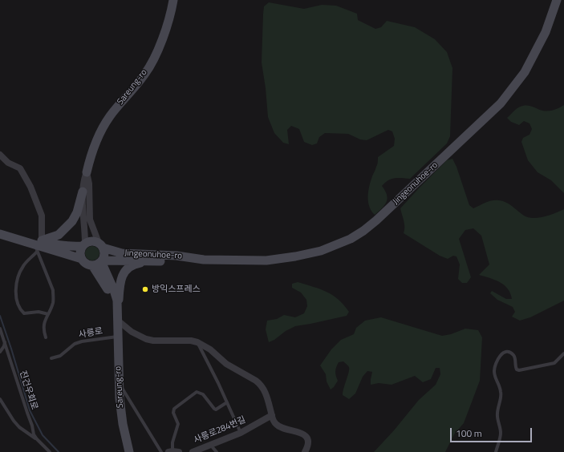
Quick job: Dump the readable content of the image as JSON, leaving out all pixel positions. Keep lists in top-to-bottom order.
{
  "streets": {
    "main road": ["Sareung-ro", "Jingeonuhoe-ro"],
    "street": ["사릉로284번길"],
    "lane": ["사릉로", "진건우회로"]
  },
  "crossings": [
    ["Sareung-ro", "Jingeonuhoe-ro"],
    ["Sareung-ro", "사릉로"]
  ],
  "places": ["방익스프레스"],
  "scale_bar": "100 m"
}
